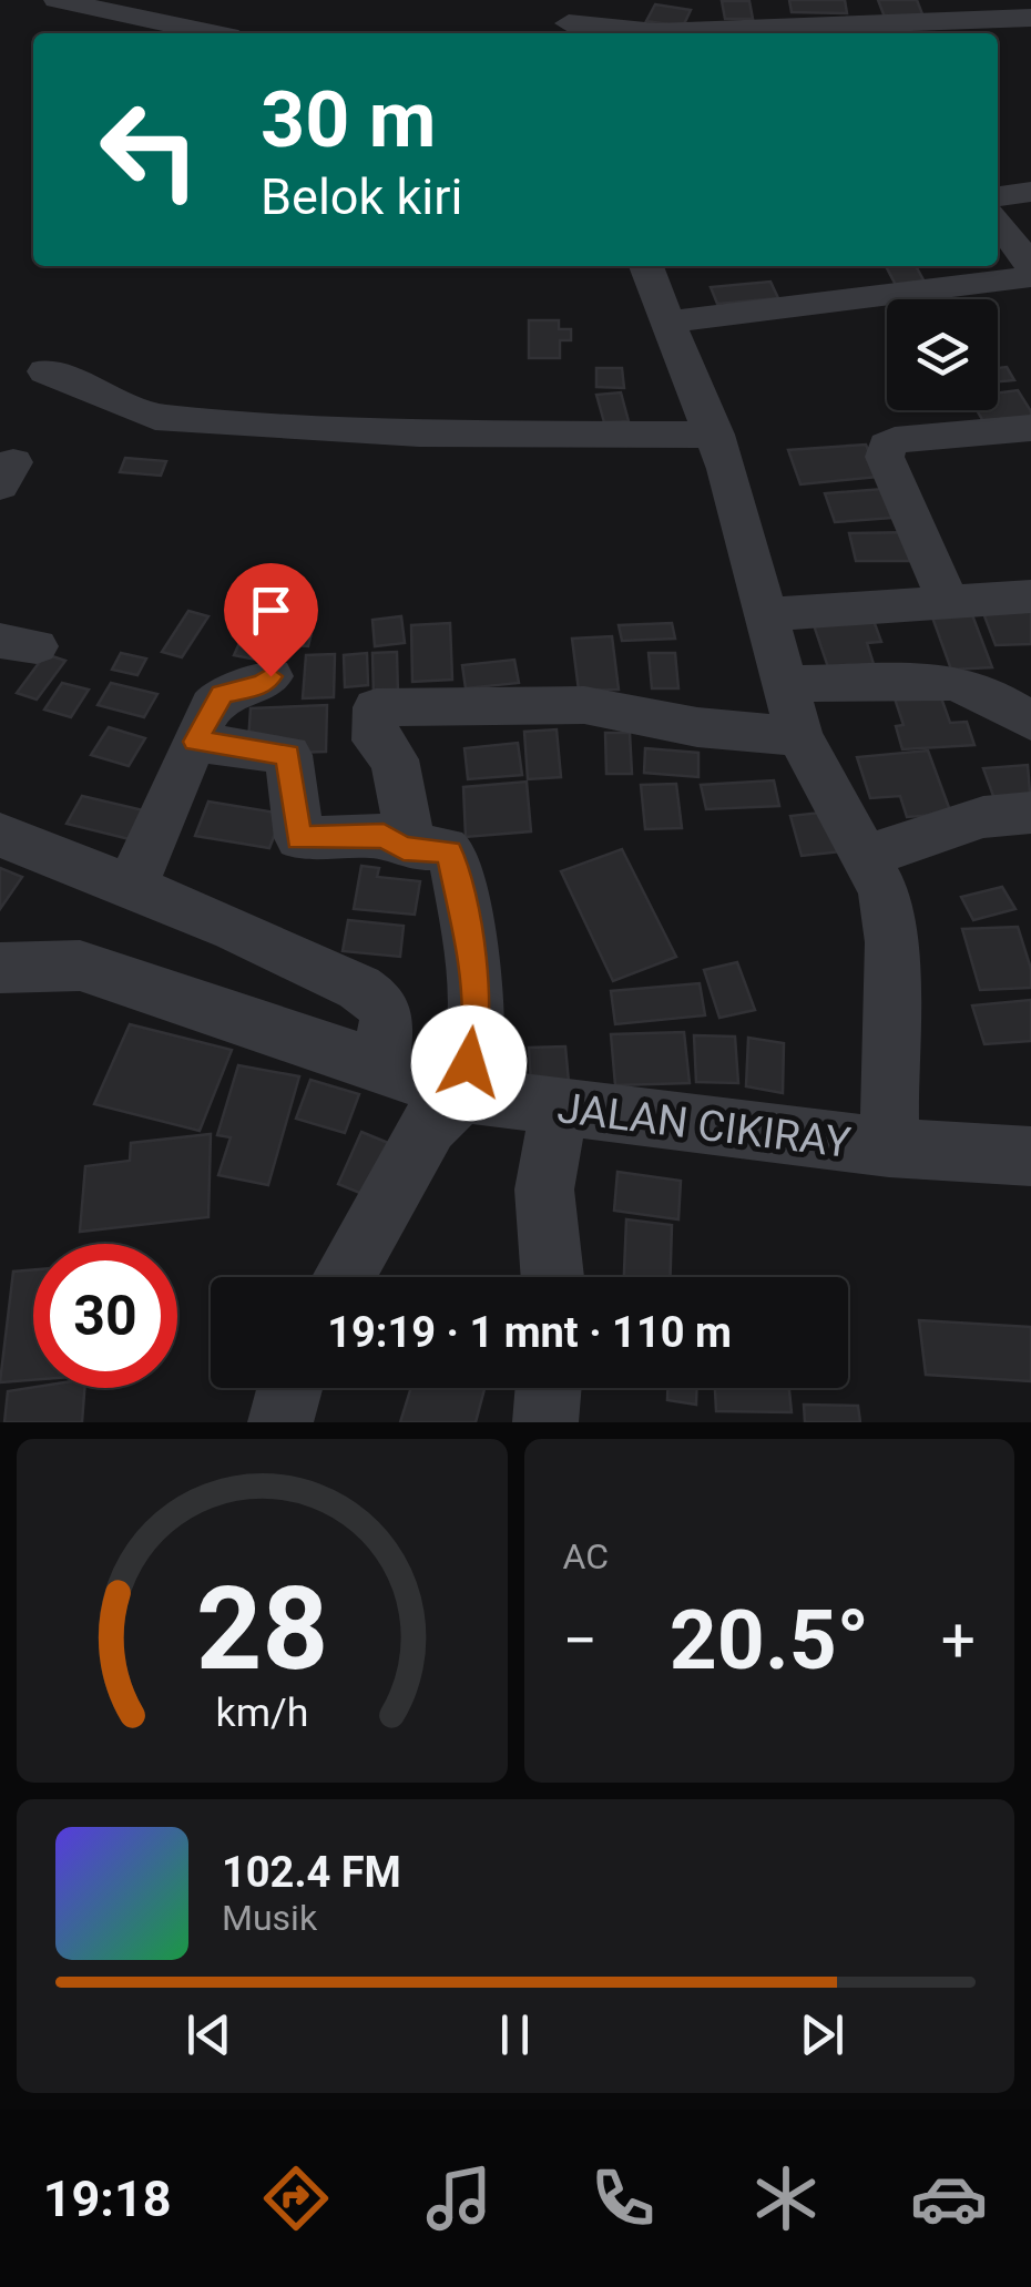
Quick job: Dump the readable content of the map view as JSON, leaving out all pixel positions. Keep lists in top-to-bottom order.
{
  "streets": {
    "street": ["JALAN CIKIRAY"]
  },
  "page": {
    "turn": ["30 m", "Belok kiri"],
    "limit": "30",
    "trip": "19:19 · 1 mnt · 110 m",
    "tile": "AC",
    "heat": ["−", "20.5°", "+"],
    "song": ["102.4 FM", "Musik"],
    "tabs": "19:18",
    "gauge": ["28", "km/h"]
  }
}
